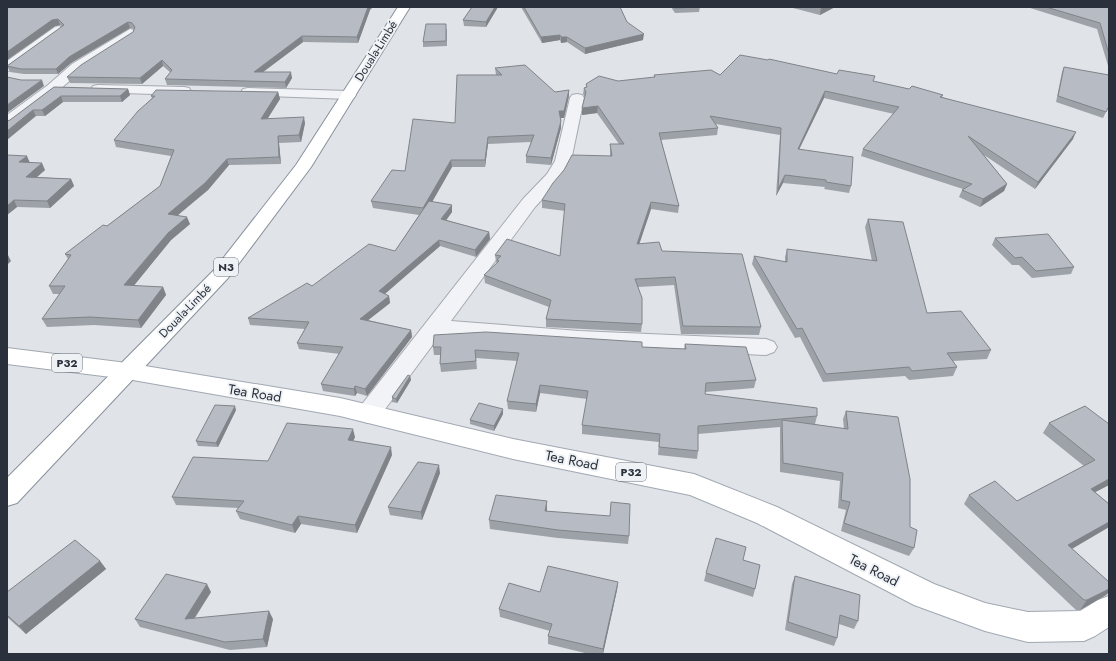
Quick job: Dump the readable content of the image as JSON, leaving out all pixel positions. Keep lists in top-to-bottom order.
{
  "streets": {
    "main road": [
      "Douala-Limbé",
      "N3",
      "P32",
      "Tea Road"
    ]
  },
  "crossings": [
    ["Douala-Limbé", "Tea Road"]
  ]
}
